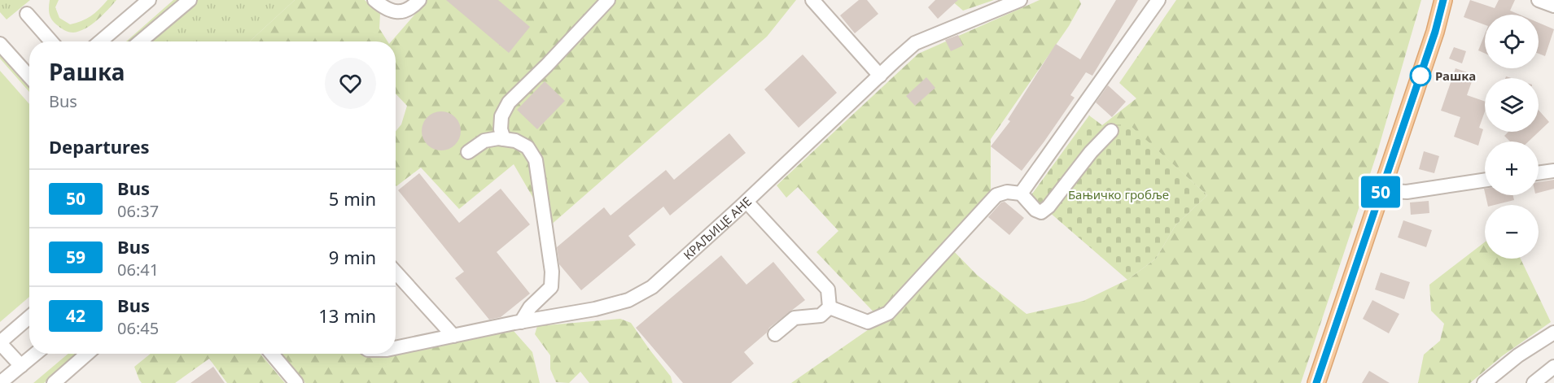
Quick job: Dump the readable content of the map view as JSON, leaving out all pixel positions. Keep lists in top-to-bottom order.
{
  "streets": {
    "street": ["КРАЉИЦЕ АНЕ"]
  },
  "parks": ["Бањичко гробље"],
  "places": ["Рашка"],
  "lines": ["bus line 50"],
  "page": {
    "on_map": "50",
    "map_buttons": ["+", "−"],
    "heading": [
      ["Рашка", "Bus"],
      "Departures"
    ],
    "list": [
      {
        "mark": "50",
        "name": "Bus",
        "note": "06:37",
        "value": "5 min"
      },
      {
        "mark": "59",
        "name": "Bus",
        "note": "06:41",
        "value": "9 min"
      },
      {
        "mark": "42",
        "name": "Bus",
        "note": "06:45",
        "value": "13 min"
      }
    ]
  }
}
